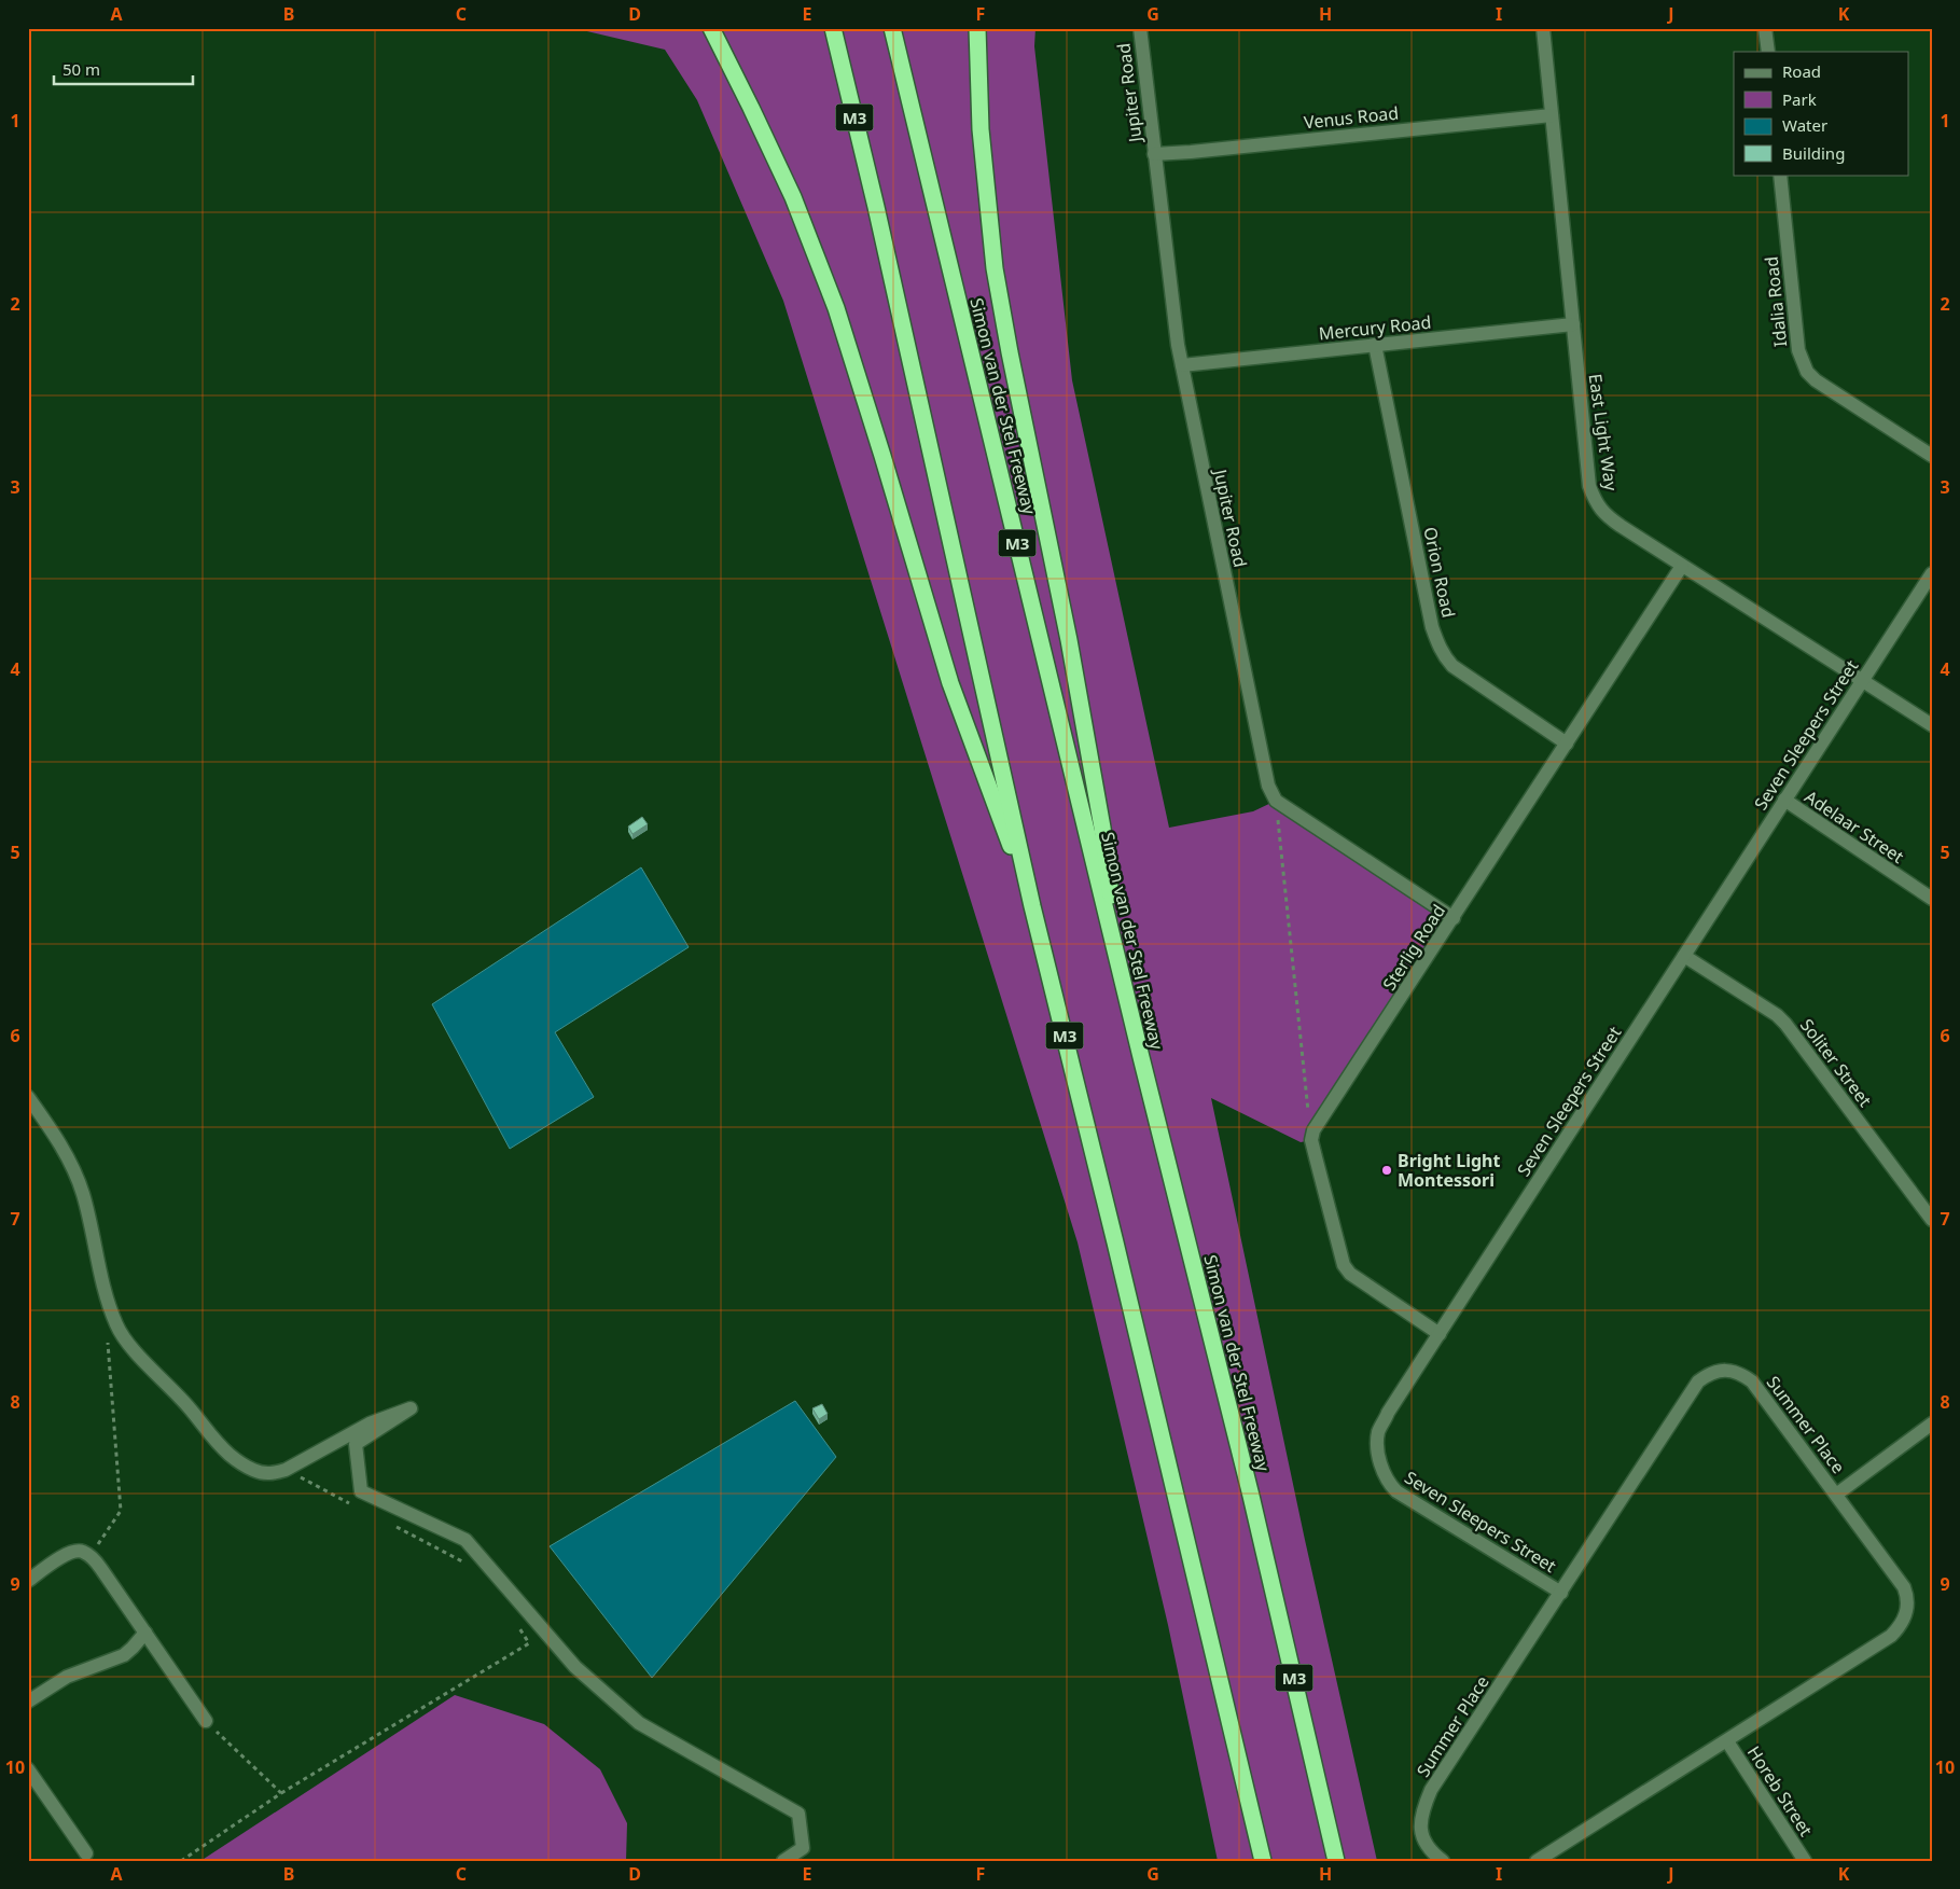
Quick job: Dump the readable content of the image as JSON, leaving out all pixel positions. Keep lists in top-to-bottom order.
{
  "streets": {
    "highway": ["M3", "Simon van der Stel Freeway"],
    "street": [
      "Jupiter Road",
      "Venus Road",
      "Idalia Road",
      "Mercury Road",
      "East Light Way",
      "Orion Road",
      "Seven Sleepers Street",
      "Adelaar Street",
      "Sterlig Road",
      "Soliter Street",
      "Summer Place",
      "Horeb Street"
    ]
  },
  "crossings": [
    ["Jupiter Road", "Venus Road"],
    ["Jupiter Road", "Mercury Road"],
    ["Venus Road", "East Light Way"],
    ["Mercury Road", "East Light Way"],
    ["Mercury Road", "Orion Road"],
    ["East Light Way", "Seven Sleepers Street"],
    ["East Light Way", "Sterlig Road"],
    ["Orion Road", "Sterlig Road"],
    ["Seven Sleepers Street", "Adelaar Street"],
    ["Seven Sleepers Street", "Soliter Street"],
    ["Seven Sleepers Street", "Summer Place"],
    ["Summer Place", "Horeb Street"]
  ],
  "places": ["Bright Light Montessori"],
  "legend": [
    "Road",
    "Park",
    "Water",
    "Building"
  ],
  "scale_bar": "50 m",
  "grid": {
    "columns": [
      "A",
      "B",
      "C",
      "D",
      "E",
      "F",
      "G",
      "H",
      "I",
      "J",
      "K"
    ],
    "rows": [
      "1",
      "2",
      "3",
      "4",
      "5",
      "6",
      "7",
      "8",
      "9",
      "10"
    ]
  }
}
